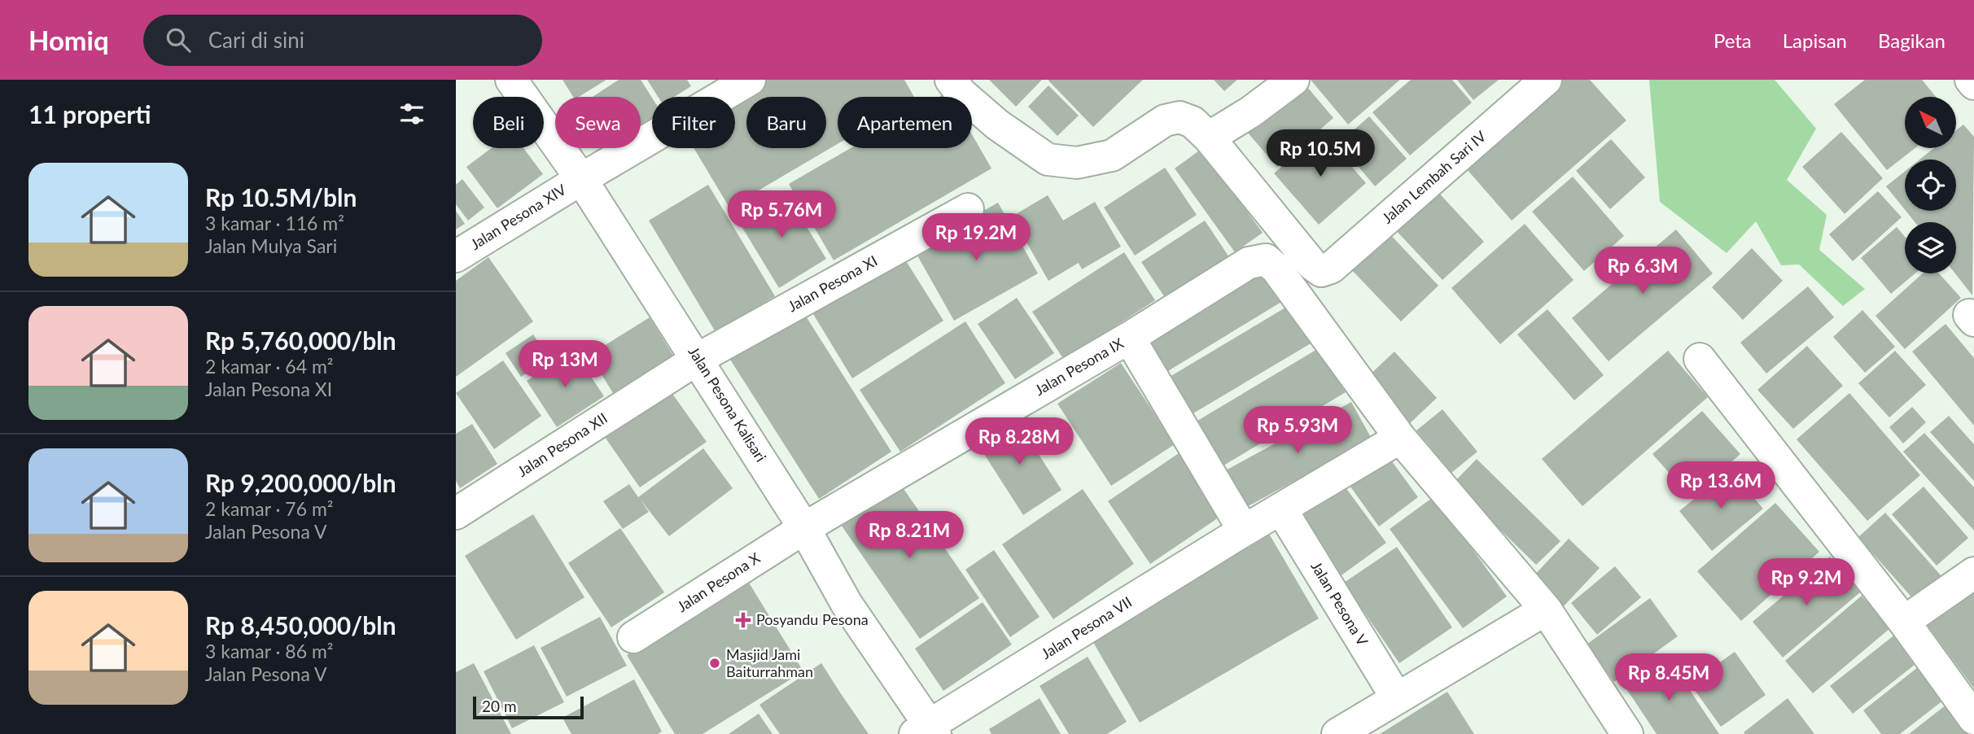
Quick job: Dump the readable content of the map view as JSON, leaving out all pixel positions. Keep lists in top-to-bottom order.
{
  "streets": {
    "street": [
      "Jalan Lembah Sari IV",
      "Jalan Pesona XIV",
      "Jalan Pesona XI",
      "Jalan Pesona IX",
      "Jalan Pesona Kalisari",
      "Jalan Pesona XII",
      "Jalan Pesona X",
      "Jalan Pesona V",
      "Jalan Pesona VII"
    ]
  },
  "crossings": [
    ["Jalan Pesona XIV", "Jalan Pesona Kalisari"],
    ["Jalan Pesona XI", "Jalan Pesona Kalisari"],
    ["Jalan Pesona XI", "Jalan Pesona XII"],
    ["Jalan Pesona IX", "Jalan Pesona Kalisari"],
    ["Jalan Pesona IX", "Jalan Pesona X"],
    ["Jalan Pesona IX", "Jalan Pesona VII"],
    ["Jalan Pesona Kalisari", "Jalan Pesona XII"],
    ["Jalan Pesona Kalisari", "Jalan Pesona X"],
    ["Jalan Pesona Kalisari", "Jalan Pesona VII"],
    ["Jalan Pesona V", "Jalan Pesona VII"]
  ],
  "places": {
    "health": ["Posyandu Pesona"],
    "other": ["Masjid Jami Baiturrahman"]
  },
  "scale_bar": "20 m",
  "north": "top left",
  "page": {
    "header": "Homiq",
    "search": "Cari di sini",
    "nav": ["Peta", "Lapisan", "Bagikan"],
    "heading": "11 properti",
    "chip": [
      "Beli",
      "Sewa",
      "Filter",
      "Baru",
      "Apartemen"
    ],
    "price": [
      "Rp 10.5M",
      "Rp 5.76M",
      "Rp 19.2M",
      "Rp 6.3M",
      "Rp 13M",
      "Rp 5.93M",
      "Rp 8.28M",
      "Rp 13.6M",
      "Rp 8.21M",
      "Rp 9.2M",
      "Rp 8.45M"
    ],
    "list": [
      {
        "name": "Rp 10.5M/bln",
        "note": "3 kamar · 116 m² · Jalan Mulya Sari"
      },
      {
        "name": "Rp 5,760,000/bln",
        "note": "2 kamar · 64 m² · Jalan Pesona XI"
      },
      {
        "name": "Rp 9,200,000/bln",
        "note": "2 kamar · 76 m² · Jalan Pesona V"
      },
      {
        "name": "Rp 8,450,000/bln",
        "note": "3 kamar · 86 m² · Jalan Pesona V"
      }
    ],
    "scale": "20 m"
  }
}
